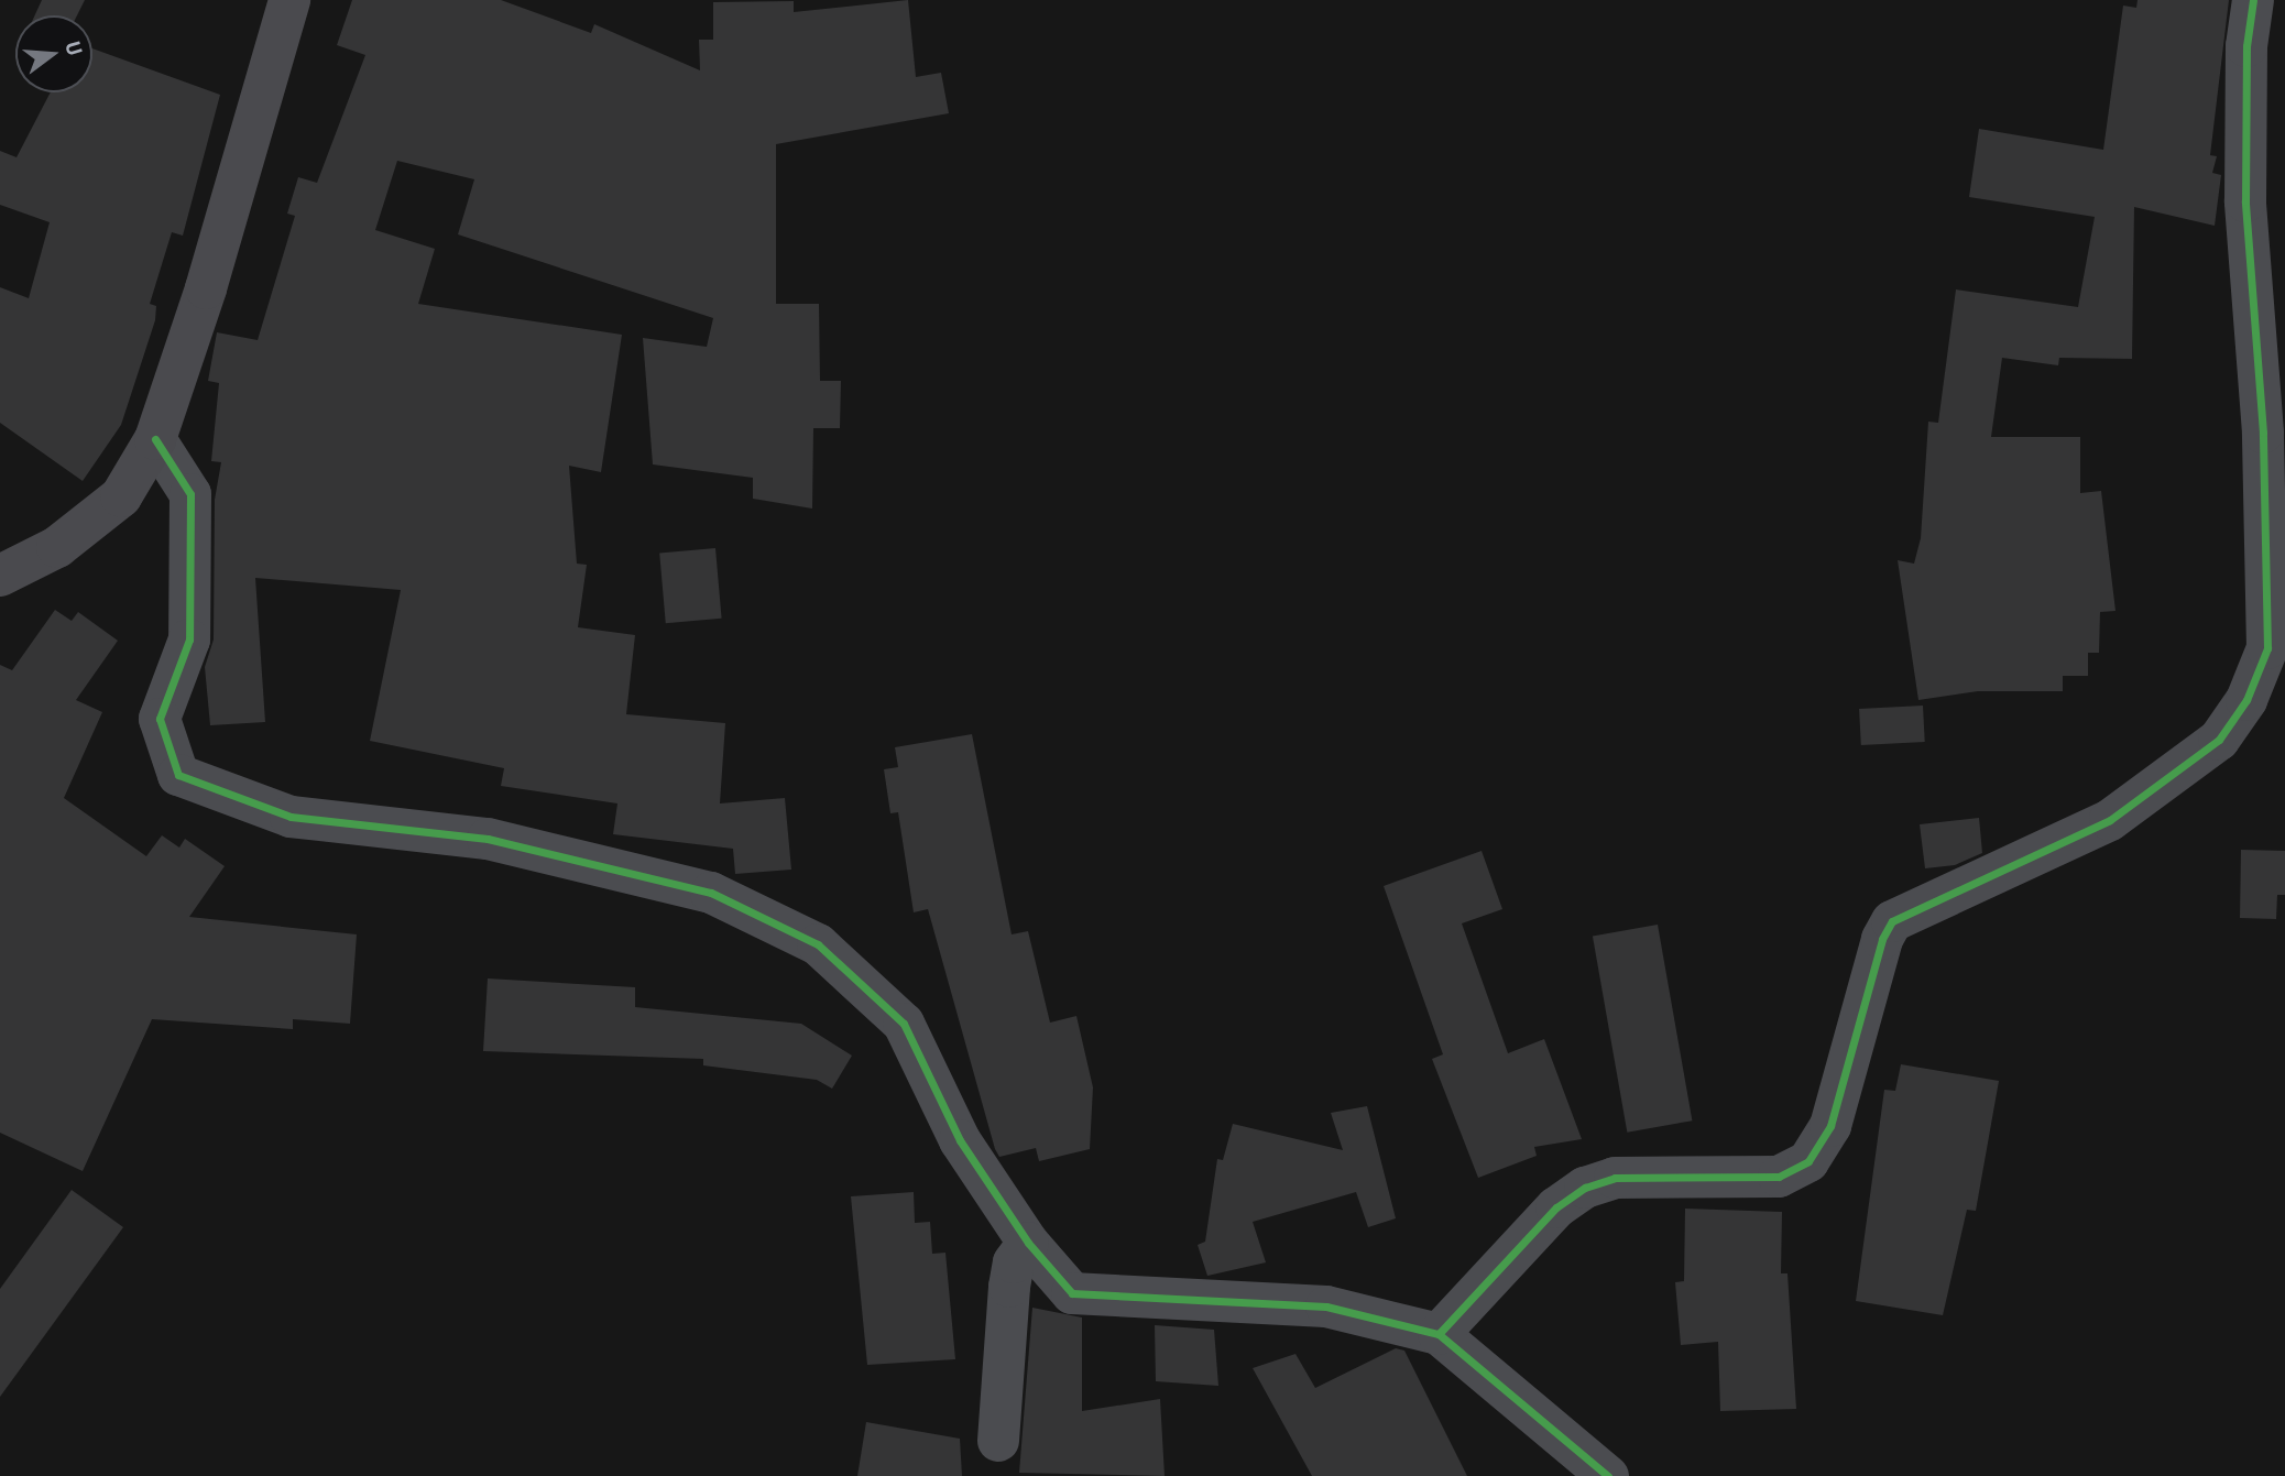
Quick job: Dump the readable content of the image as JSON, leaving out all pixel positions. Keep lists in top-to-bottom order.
{
  "north": "right"
}
